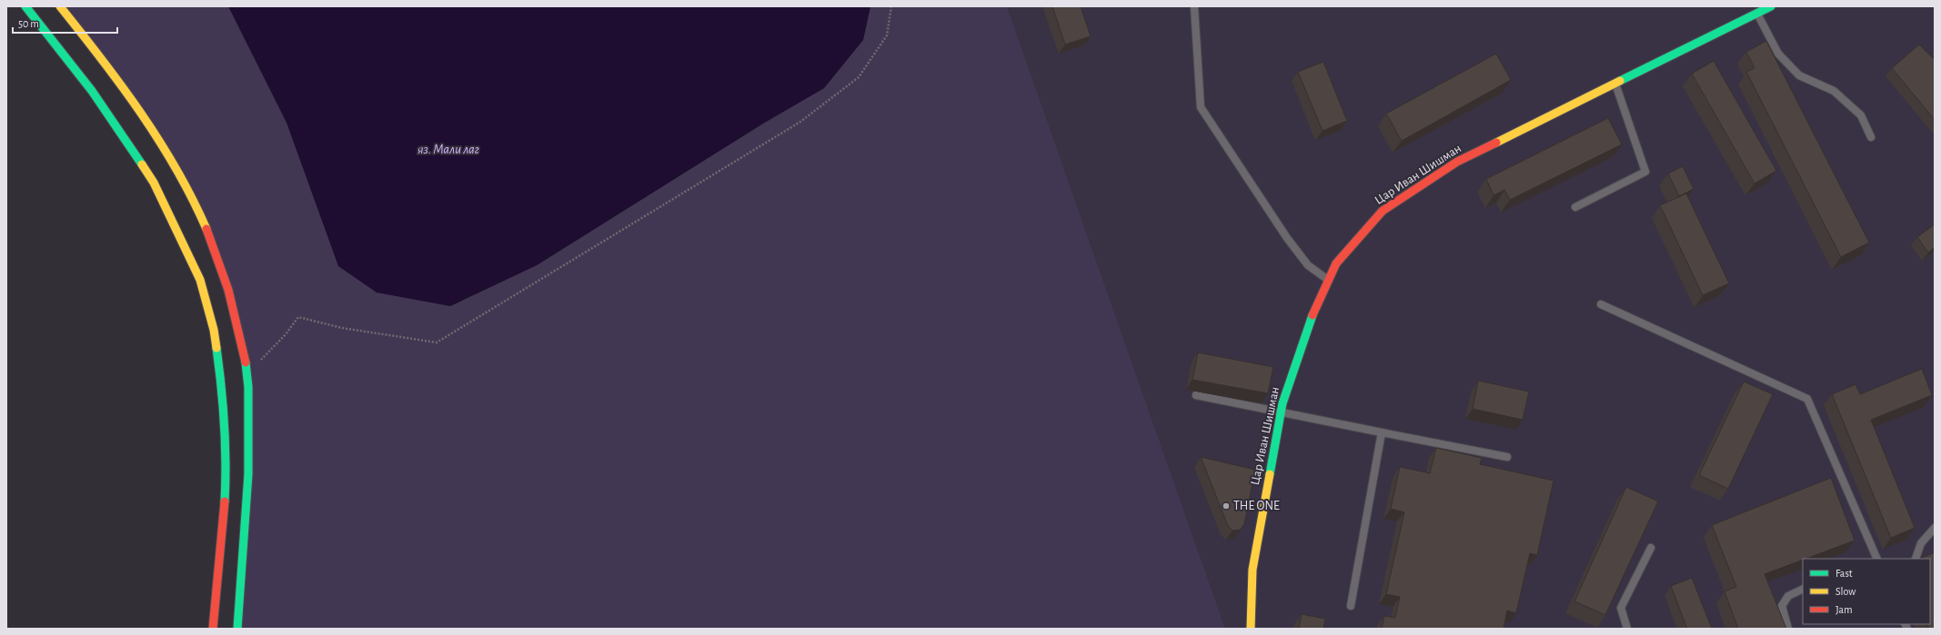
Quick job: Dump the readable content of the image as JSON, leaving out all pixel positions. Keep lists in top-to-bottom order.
{
  "streets": {
    "main road": ["Цар Иван Шишман"]
  },
  "water": ["яз. Мали лаг"],
  "places": ["THE ONE"],
  "legend": ["Fast", "Slow", "Jam"],
  "scale_bar": "50 m"
}
